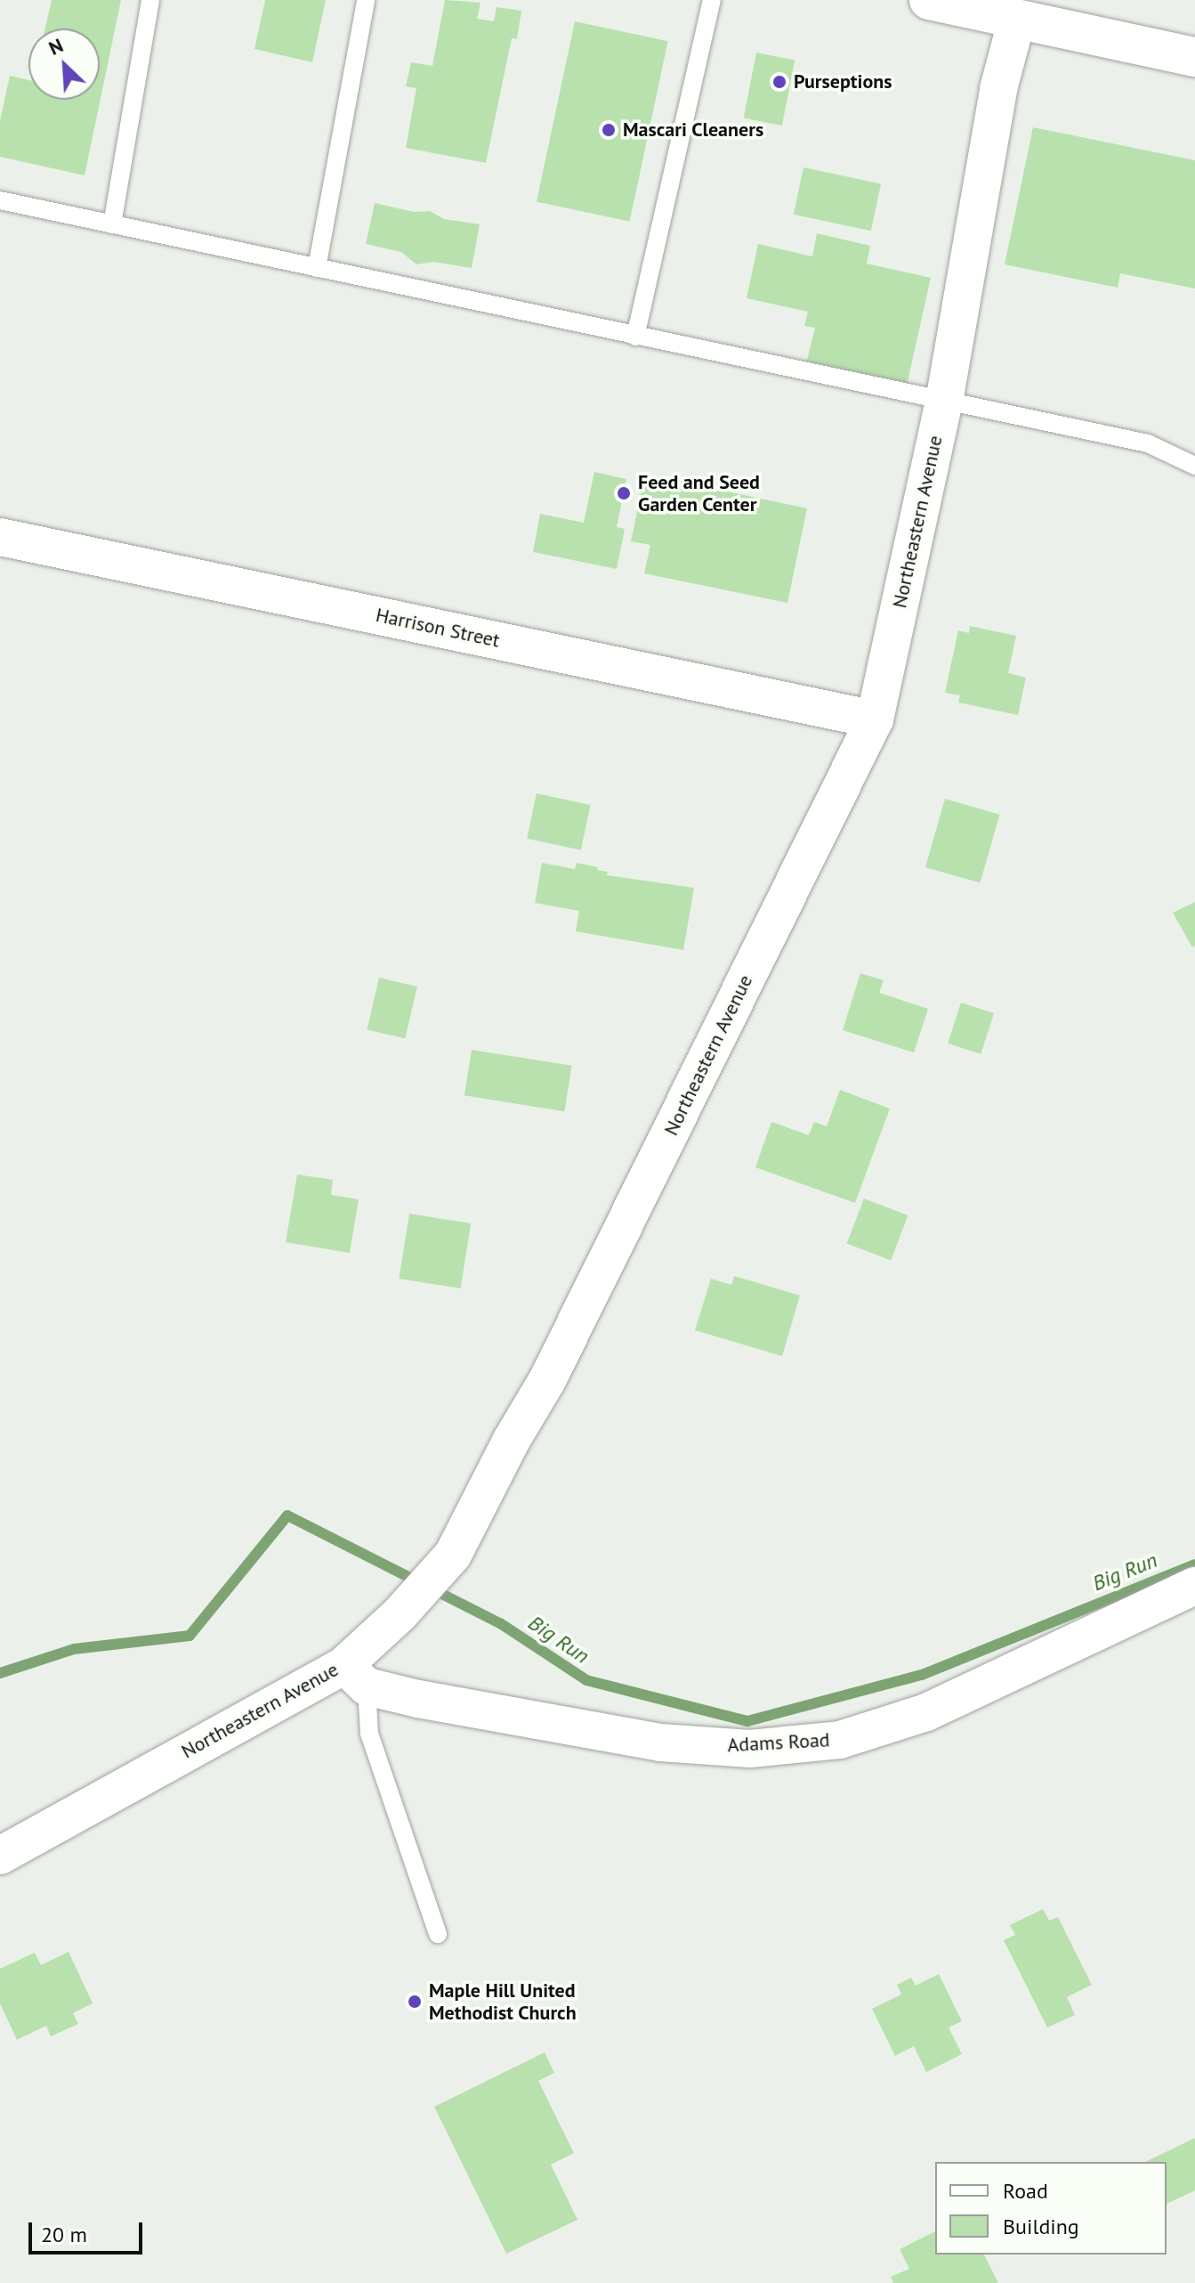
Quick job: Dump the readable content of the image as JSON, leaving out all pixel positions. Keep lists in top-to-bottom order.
{
  "streets": {
    "street": ["Northeastern Avenue", "Harrison Street", "Adams Road"]
  },
  "crossings": [
    ["Northeastern Avenue", "Harrison Street"],
    ["Northeastern Avenue", "Adams Road"]
  ],
  "water": ["Big Run"],
  "places": [
    "Purseptions",
    "Mascari Cleaners",
    "Feed and Seed Garden Center",
    "Maple Hill United Methodist Church"
  ],
  "legend": ["Road", "Building"],
  "scale_bar": "20 m",
  "north": "top left"
}
